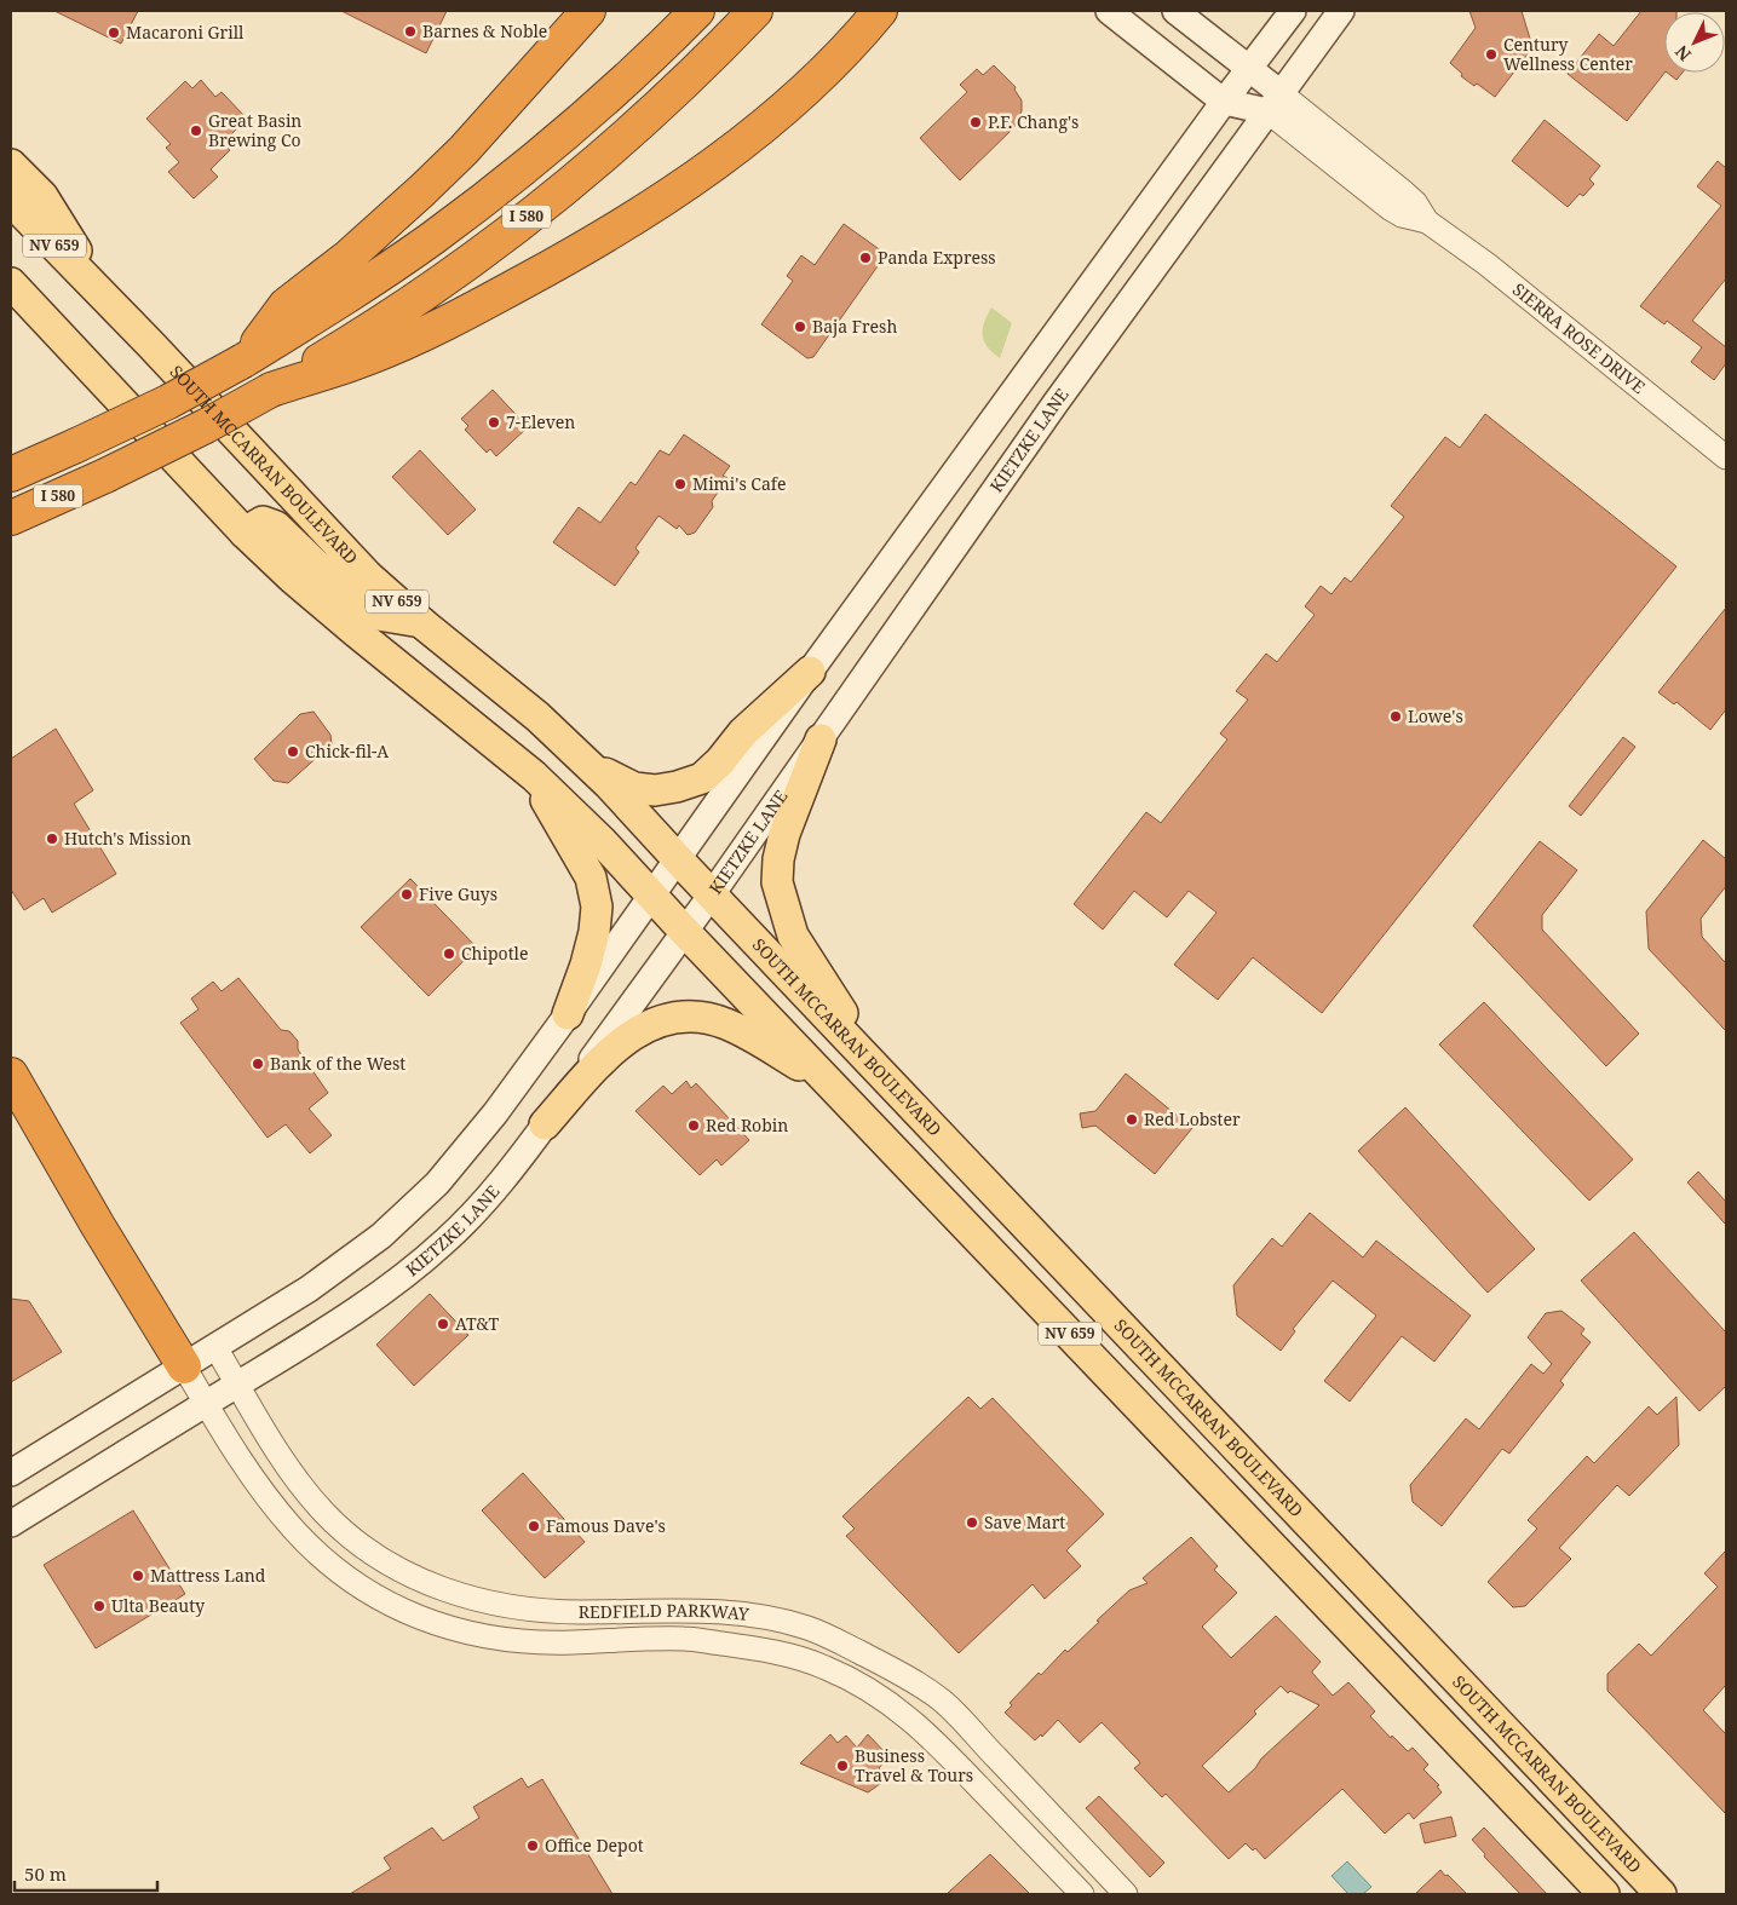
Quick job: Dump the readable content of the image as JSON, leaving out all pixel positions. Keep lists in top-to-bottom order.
{
  "streets": {
    "highway": ["I 580"],
    "main road": ["NV 659", "KIETZKE LANE", "SOUTH MCCARRAN BOULEVARD"],
    "street": ["SIERRA ROSE DRIVE", "REDFIELD PARKWAY"]
  },
  "crossings": [
    ["NV 659", "KIETZKE LANE"],
    ["SIERRA ROSE DRIVE", "KIETZKE LANE"],
    ["KIETZKE LANE", "SOUTH MCCARRAN BOULEVARD"],
    ["KIETZKE LANE", "REDFIELD PARKWAY"]
  ],
  "places": [
    "Barnes & Noble",
    "Macaroni Grill",
    "Century Wellness Center",
    "P.F. Chang's",
    "Great Basin Brewing Co",
    "Panda Express",
    "Baja Fresh",
    "7-Eleven",
    "Mimi's Cafe",
    "Lowe's",
    "Chick-fil-A",
    "Hutch's Mission",
    "Five Guys",
    "Chipotle",
    "Bank of the West",
    "Red Lobster",
    "Red Robin",
    "AT&T",
    "Save Mart",
    "Famous Dave's",
    "Mattress Land",
    "Ulta Beauty",
    "Business Travel & Tours",
    "Office Depot"
  ],
  "scale_bar": "50 m",
  "north": "bottom left"
}
